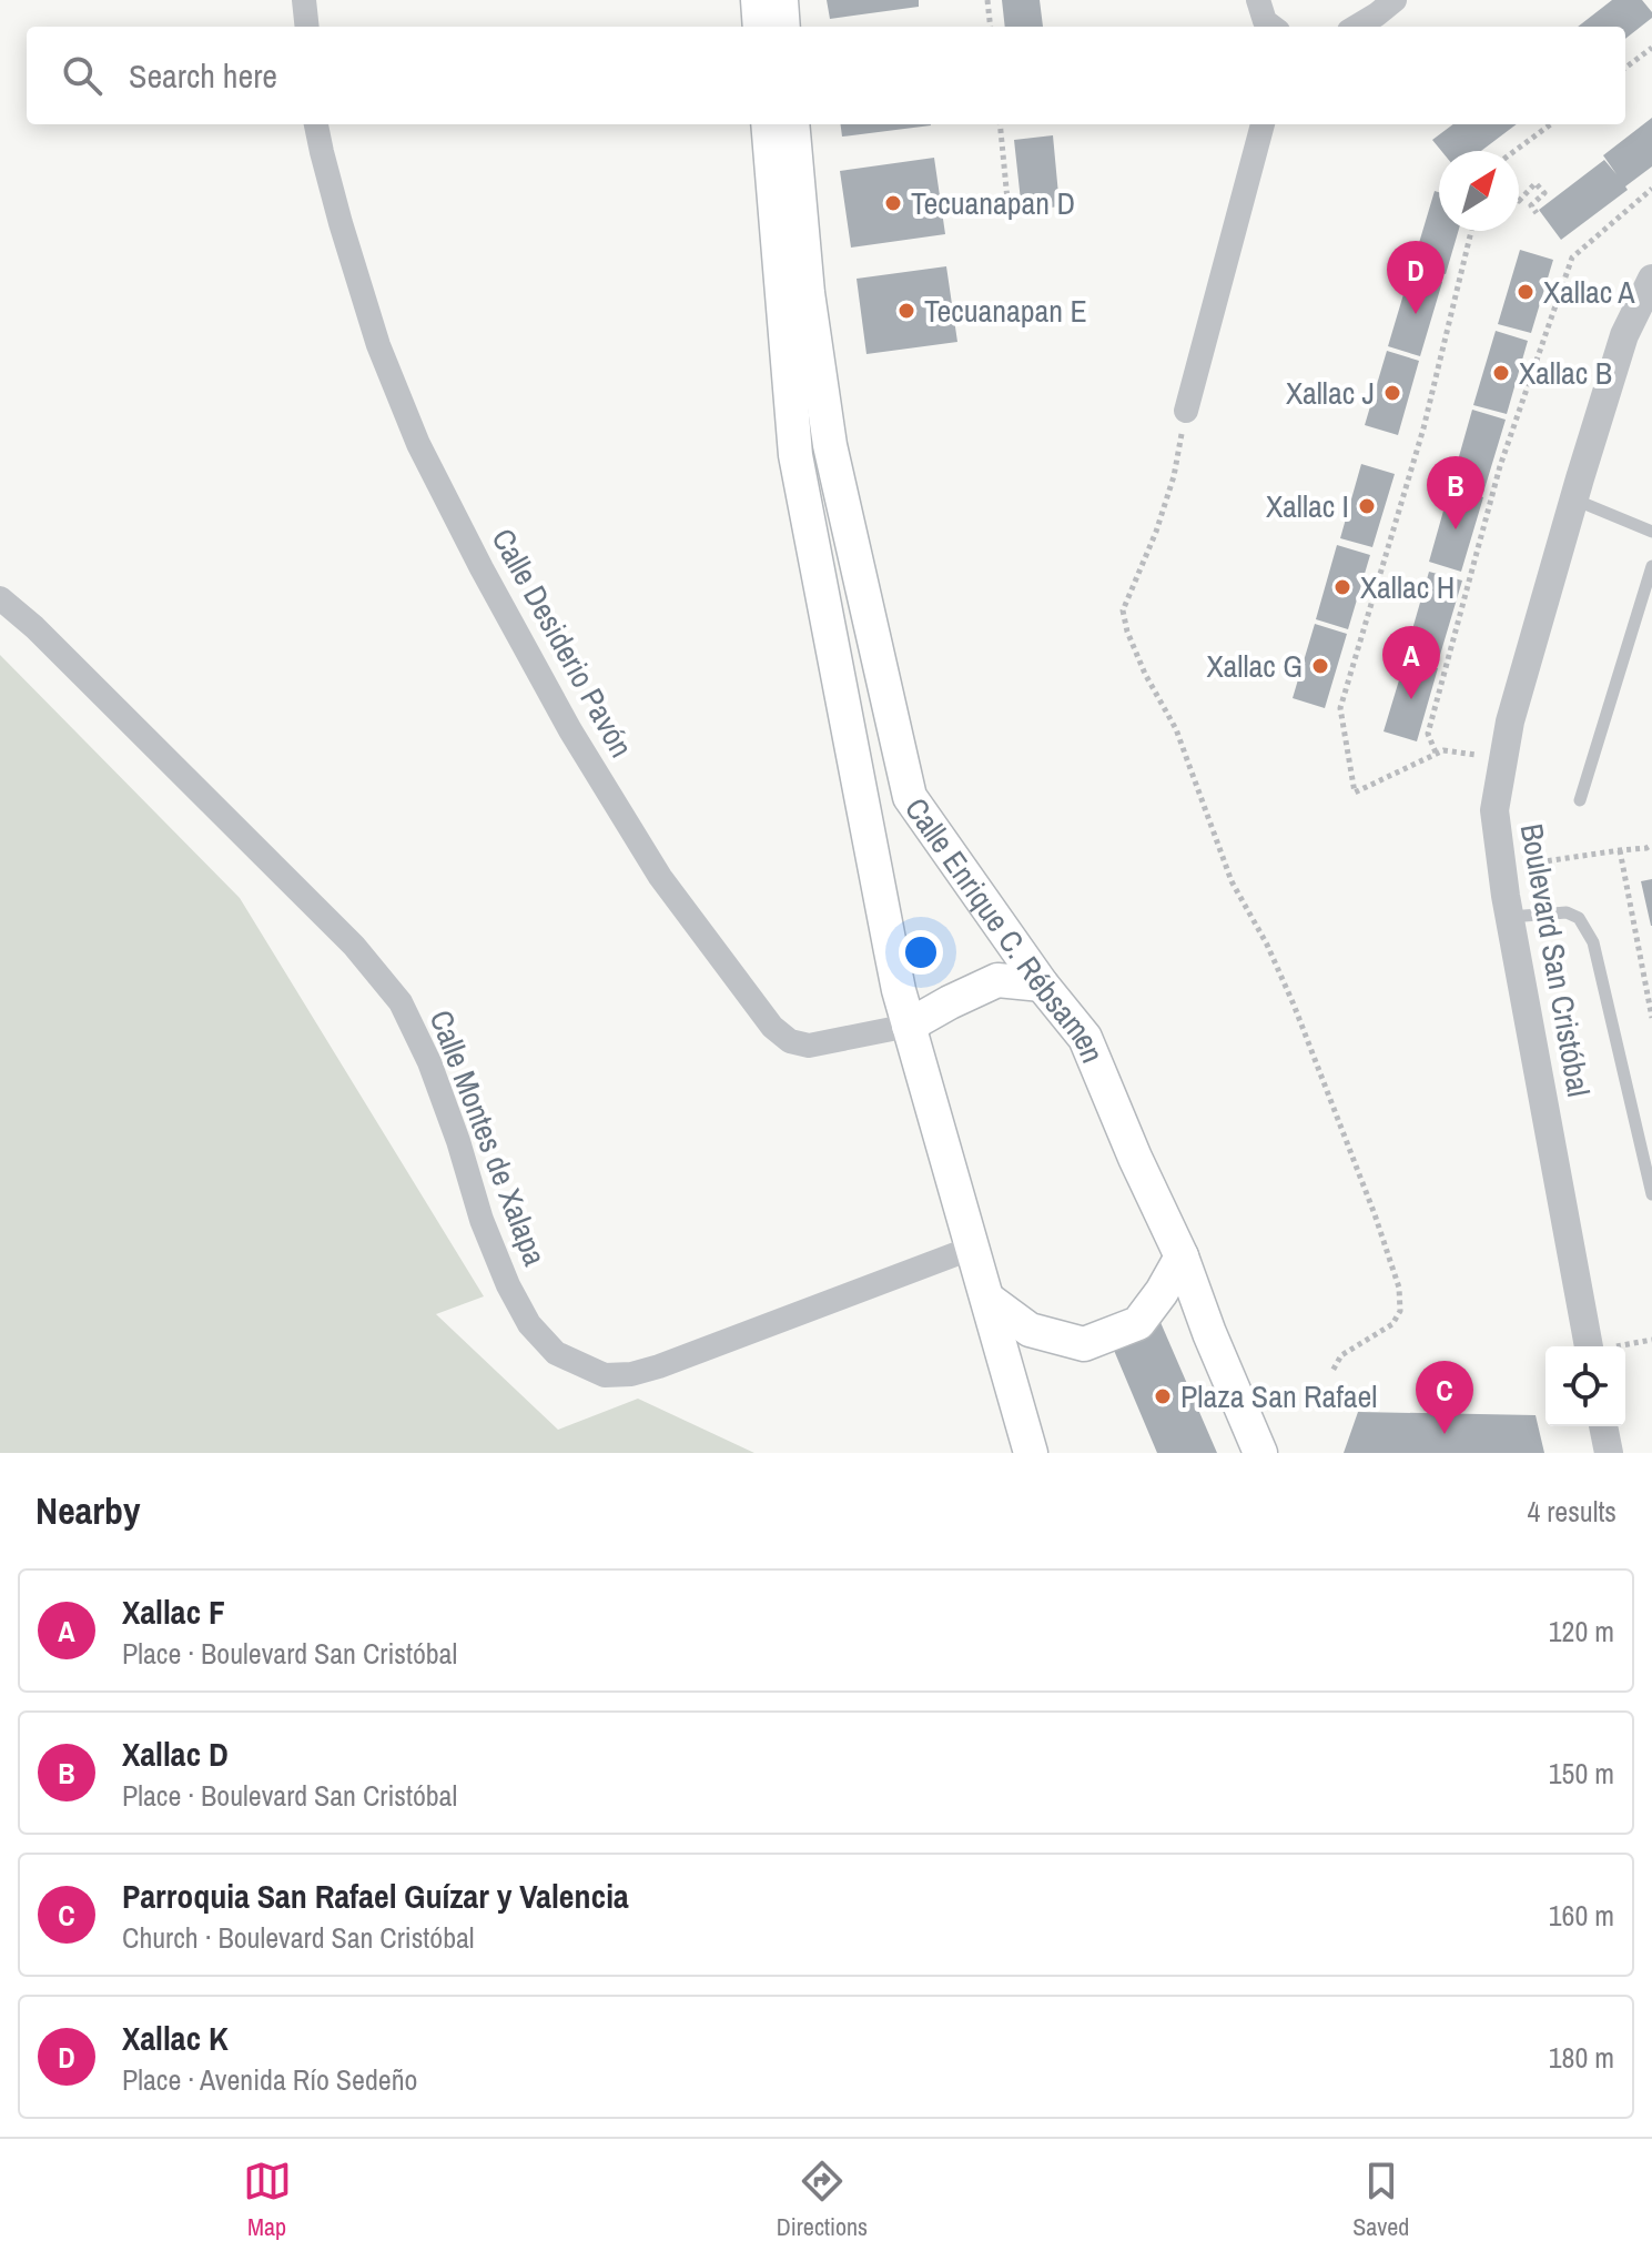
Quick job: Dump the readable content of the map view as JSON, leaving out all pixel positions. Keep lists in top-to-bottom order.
{
  "streets": {
    "main road": ["Calle Enrique C. Rébsamen"],
    "street": ["Calle Desiderio Pavón", "Boulevard San Cristóbal", "Calle Montes de Xalapa"]
  },
  "crossings": [
    ["Calle Desiderio Pavón", "Calle Enrique C. Rébsamen"],
    ["Calle Enrique C. Rébsamen", "Calle Montes de Xalapa"]
  ],
  "places": [
    "Tecuanapan D",
    "Xallac A",
    "Tecuanapan E",
    "Xallac B",
    "Xallac J",
    "Xallac I",
    "Xallac H",
    "Xallac G",
    "Plaza San Rafael"
  ],
  "north": "top right",
  "page": {
    "search": "Search here",
    "pins": [
      "D",
      "B",
      "A",
      "C"
    ],
    "heading": ["Nearby", "4 results"],
    "list": [
      {
        "mark": "A",
        "name": "Xallac F",
        "note": "Place · Boulevard San Cristóbal",
        "value": "120 m"
      },
      {
        "mark": "B",
        "name": "Xallac D",
        "note": "Place · Boulevard San Cristóbal",
        "value": "150 m"
      },
      {
        "mark": "C",
        "name": "Parroquia San Rafael Guízar y Valencia",
        "note": "Church · Boulevard San Cristóbal",
        "value": "160 m"
      },
      {
        "mark": "D",
        "name": "Xallac K",
        "note": "Place · Avenida Río Sedeño",
        "value": "180 m"
      }
    ],
    "nav": ["Map", "Directions", "Saved"]
  }
}
